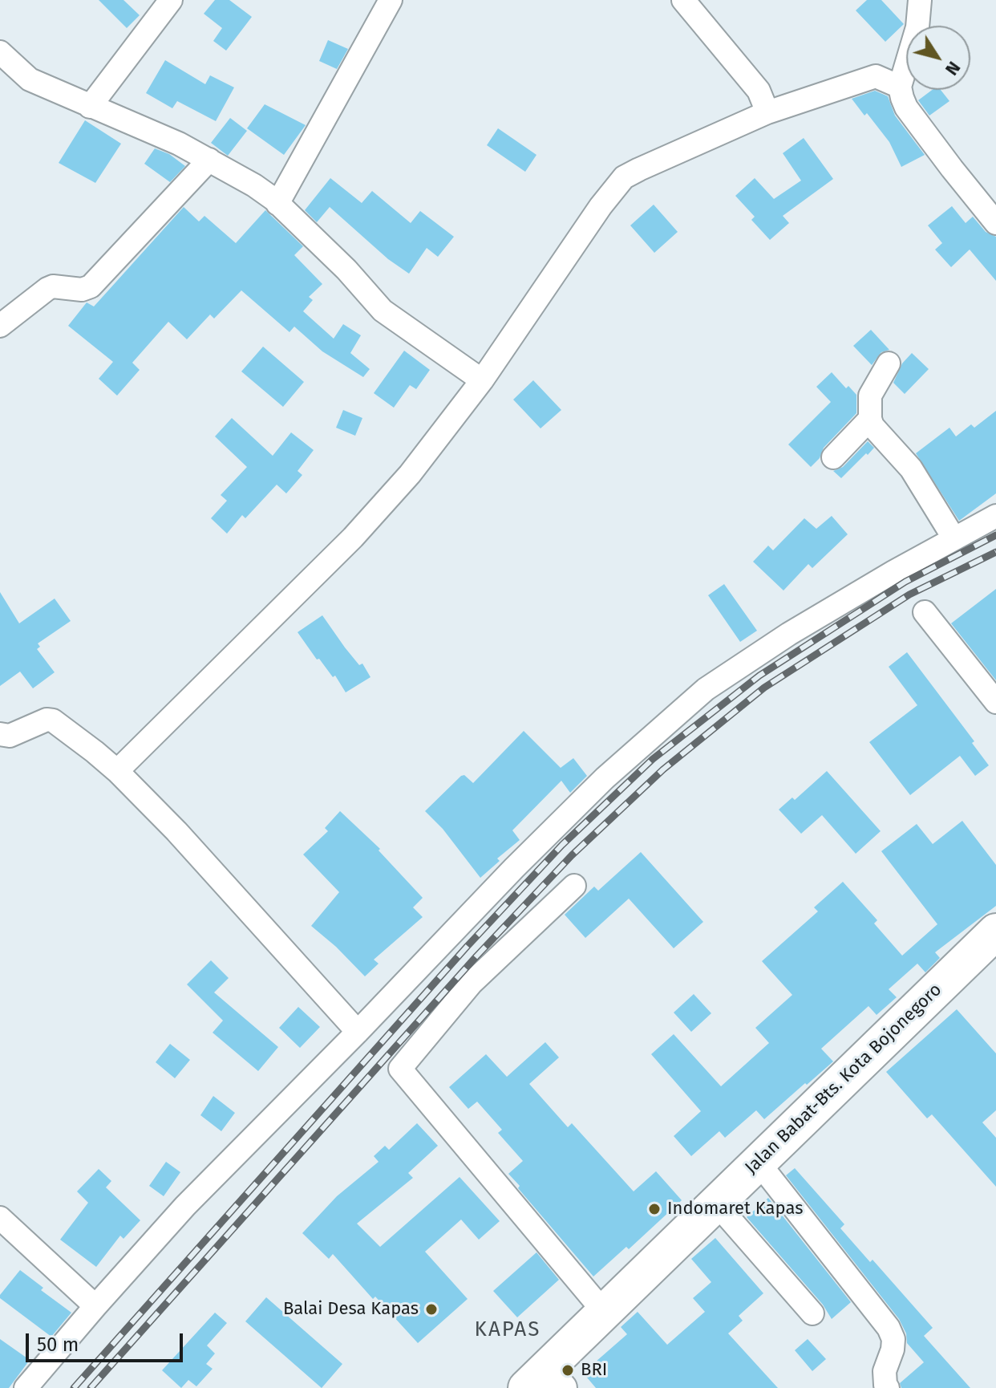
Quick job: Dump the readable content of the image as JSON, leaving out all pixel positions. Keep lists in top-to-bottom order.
{
  "streets": {
    "highway": ["Jalan Babat-Bts. Kota Bojonegoro"]
  },
  "districts": ["KAPAS"],
  "places": ["Indomaret Kapas", "Balai Desa Kapas", "BRI"],
  "scale_bar": "50 m",
  "north": "bottom right"
}
